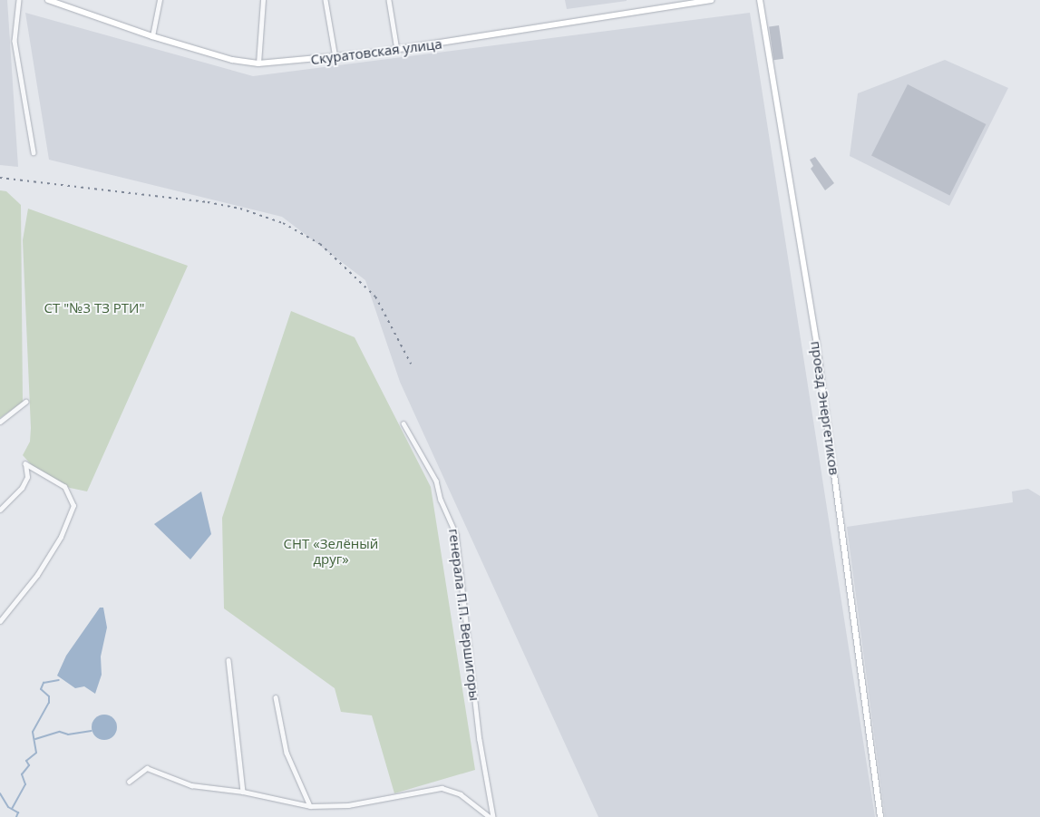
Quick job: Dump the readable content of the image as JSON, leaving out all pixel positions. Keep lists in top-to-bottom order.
{
  "streets": {
    "street": ["Скуратовская улица", "проезд Энергетиков", "генерала П.П. Вершигоры"]
  },
  "parks": ["СТ \"№3 ТЗ РТИ\"", "СНТ «Зелёный друг»"]
}
